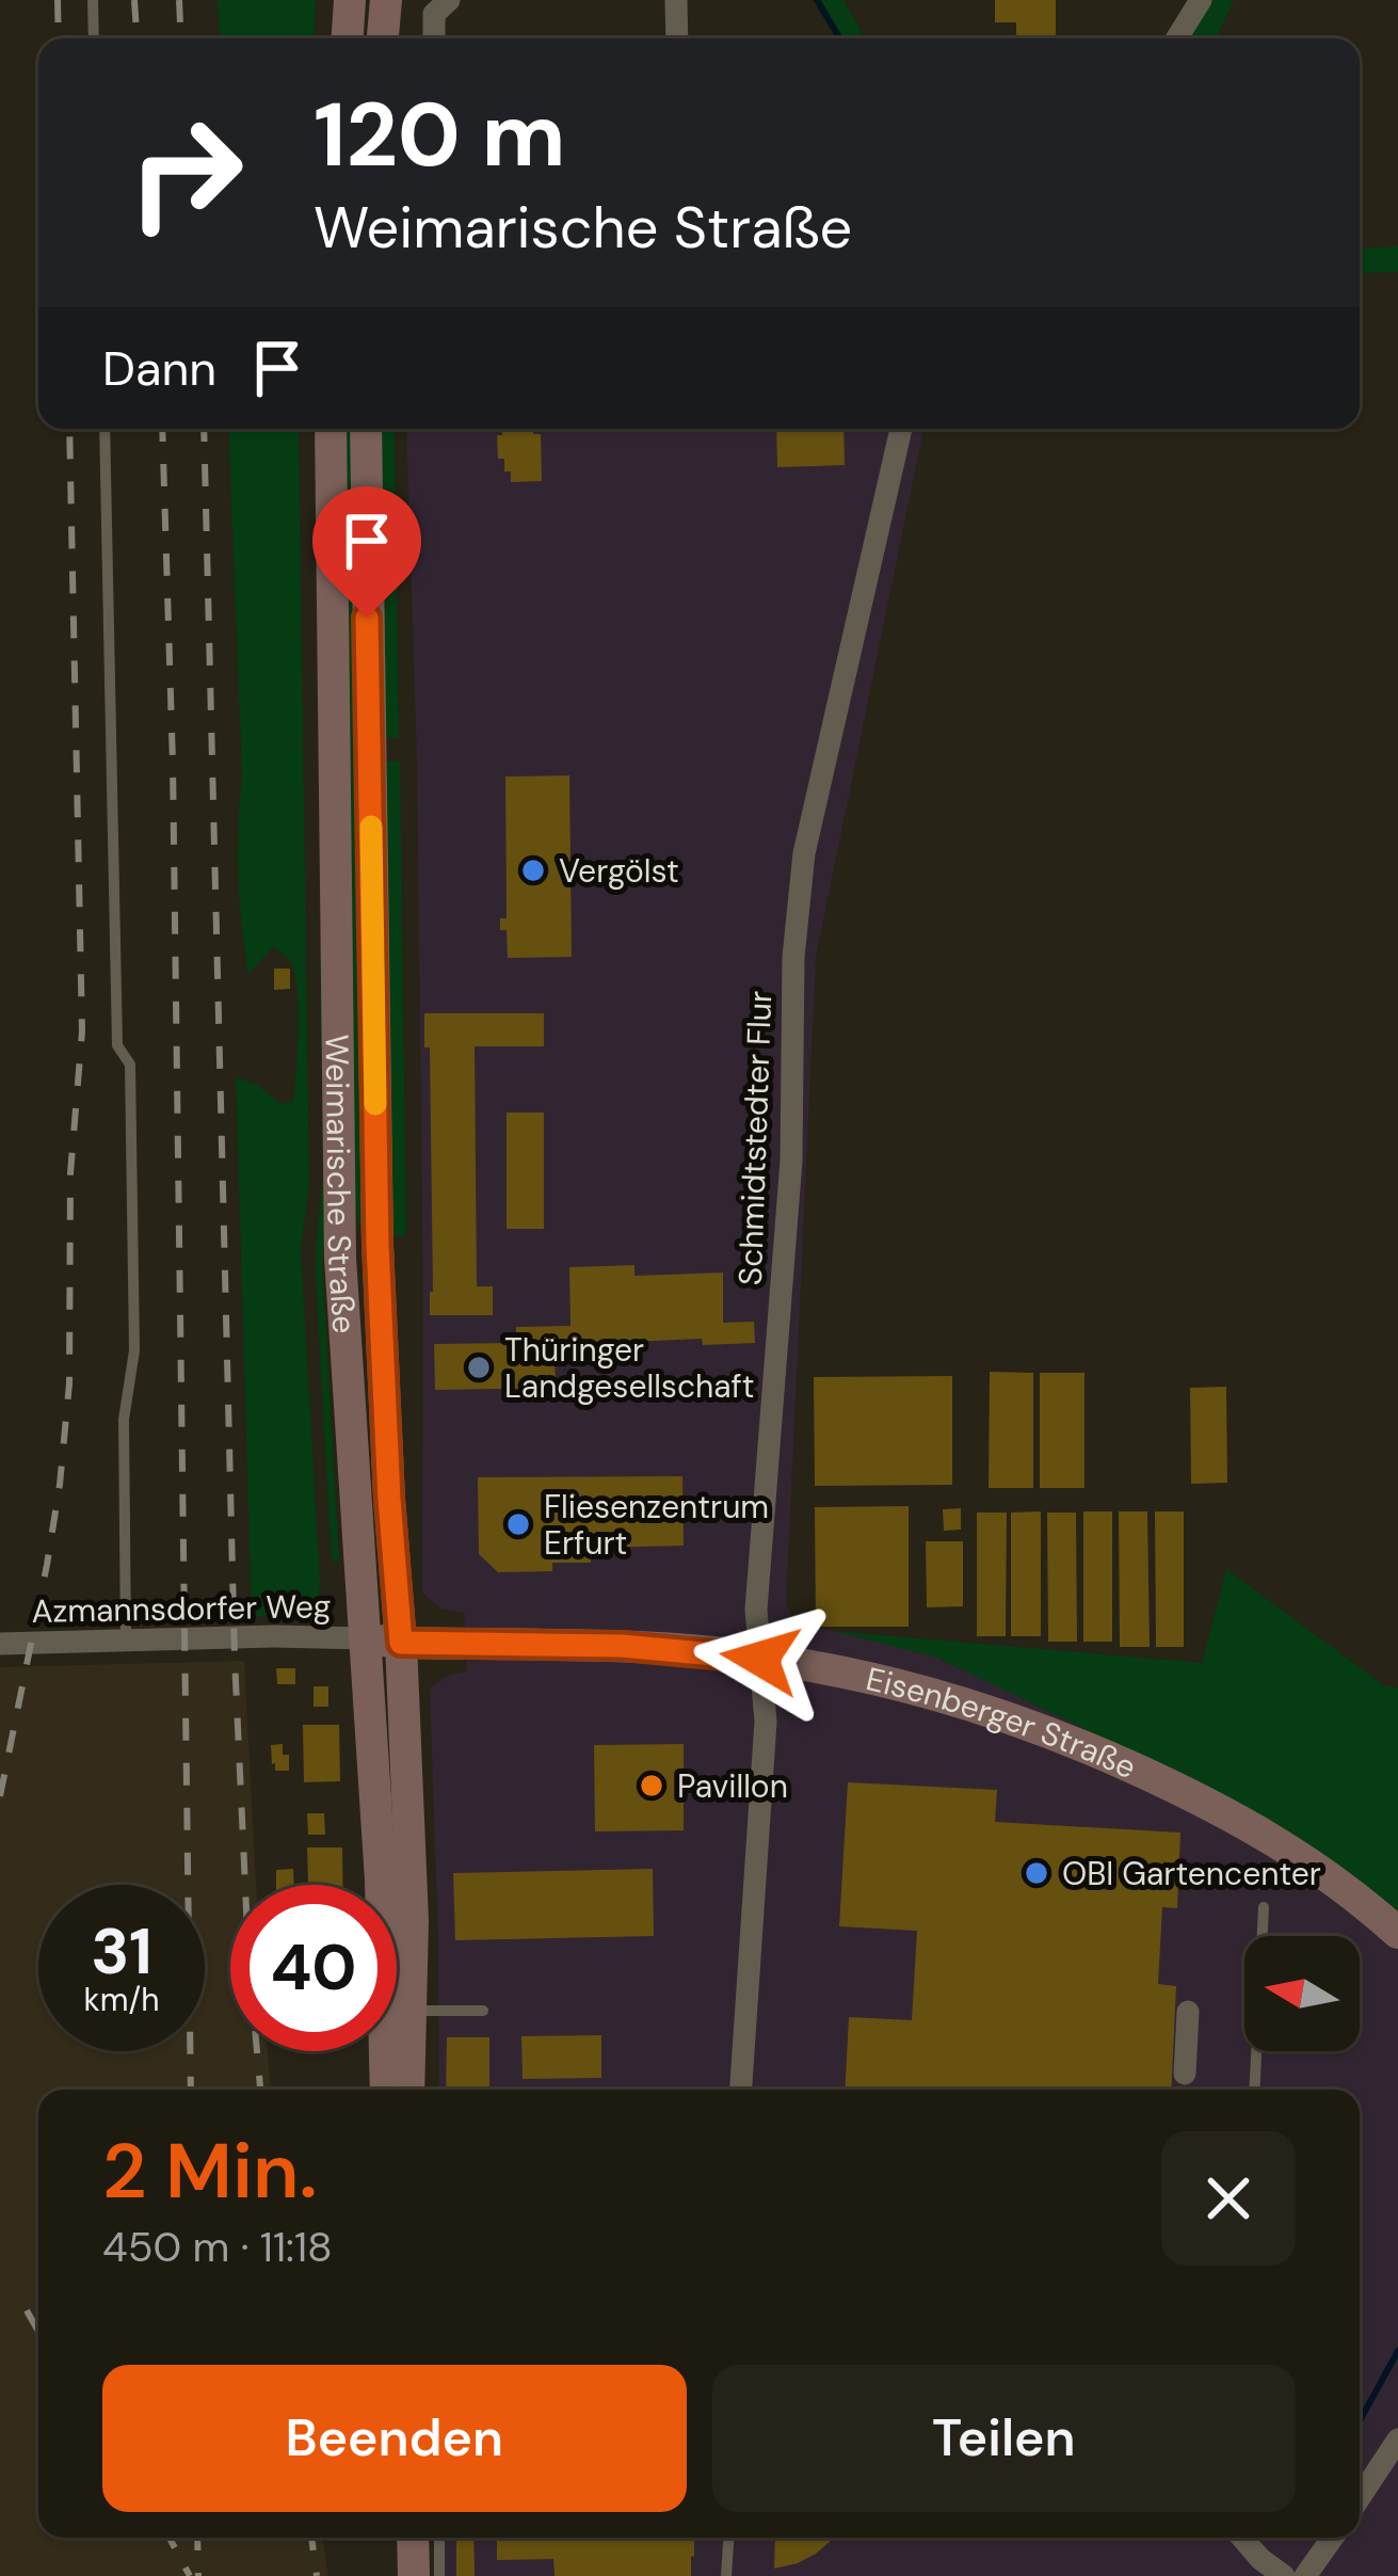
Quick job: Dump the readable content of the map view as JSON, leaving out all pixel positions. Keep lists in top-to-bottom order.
{
  "streets": {
    "main road": ["Weimarische Straße", "Eisenberger Straße"],
    "street": ["Schmidtstedter Flur", "Azmannsdorfer Weg"]
  },
  "crossings": [
    ["Schmidtstedter Flur", "Eisenberger Straße"],
    ["Weimarische Straße", "Azmannsdorfer Weg"],
    ["Weimarische Straße", "Eisenberger Straße"],
    ["Azmannsdorfer Weg", "Eisenberger Straße"]
  ],
  "places": [
    "Vergölst",
    "Thüringer Landgesellschaft",
    "Fliesenzentrum Erfurt",
    "Pavillon",
    "OBI Gartencenter"
  ],
  "north": "left",
  "page": {
    "turn": ["120 m", "Weimarische Straße"],
    "then": "Dann",
    "speed": "31 km/h",
    "limit": "40",
    "heading": ["2 Min.", "450 m · 11:18"],
    "buttons": ["Beenden", "Teilen"]
  }
}
